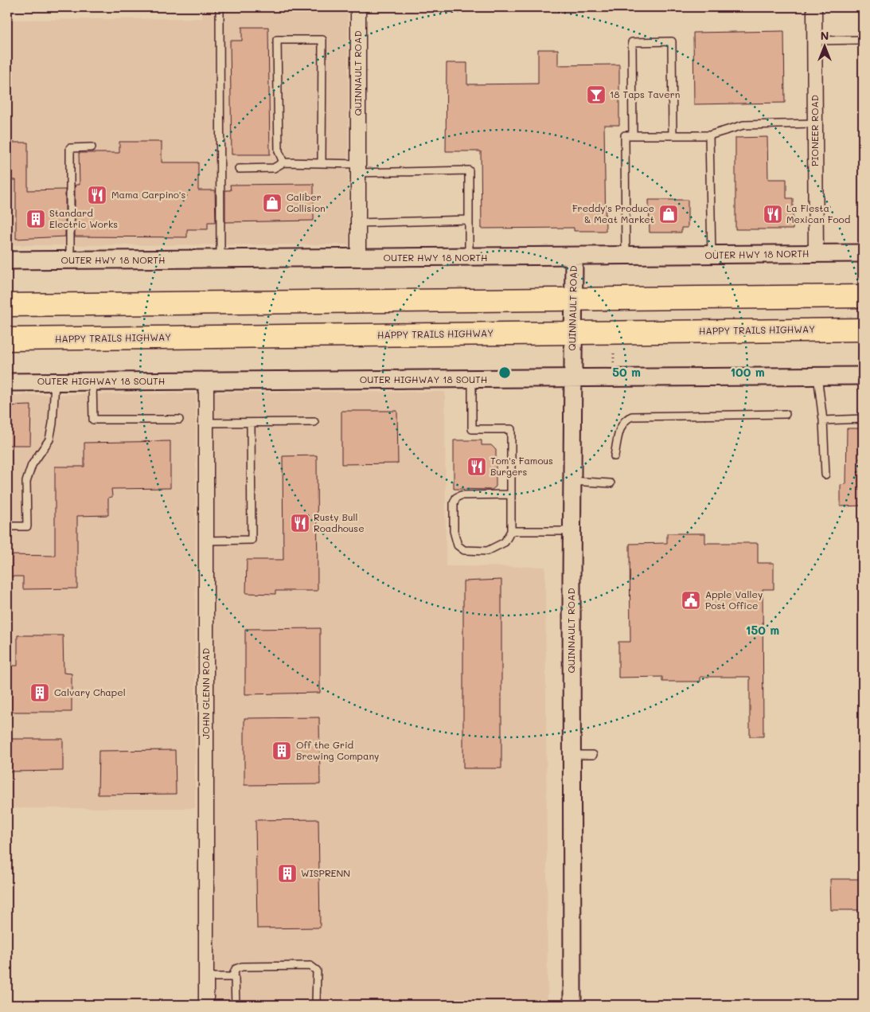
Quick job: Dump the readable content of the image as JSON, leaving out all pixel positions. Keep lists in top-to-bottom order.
{
  "streets": {
    "main road": ["HAPPY TRAILS HIGHWAY"],
    "street": [
      "QUINNAULT ROAD",
      "PIONEER ROAD",
      "OUTER HWY 18 NORTH",
      "OUTER HIGHWAY 18 SOUTH",
      "JOHN GLENN ROAD"
    ]
  },
  "crossings": [
    ["QUINNAULT ROAD", "OUTER HWY 18 NORTH"],
    ["QUINNAULT ROAD", "HAPPY TRAILS HIGHWAY"],
    ["QUINNAULT ROAD", "OUTER HIGHWAY 18 SOUTH"],
    ["PIONEER ROAD", "OUTER HWY 18 NORTH"],
    ["OUTER HIGHWAY 18 SOUTH", "JOHN GLENN ROAD"]
  ],
  "places": {
    "bar": ["18 Taps Tavern"],
    "restaurant": [
      "Mama Carpino's",
      "La Fiesta Mexican Food",
      "Tom's Famous Burgers",
      "Rusty Bull Roadhouse"
    ],
    "shop": ["Caliber Collision", "Freddy's Produce & Meat Market"],
    "building": [
      "Standard Electric Works",
      "Calvary Chapel",
      "Off the Grid Brewing Company",
      "WISPRENN"
    ],
    "public building": ["Apple Valley Post Office"]
  },
  "north": "top",
  "rings": ["50 m", "100 m", "150 m"]
}
